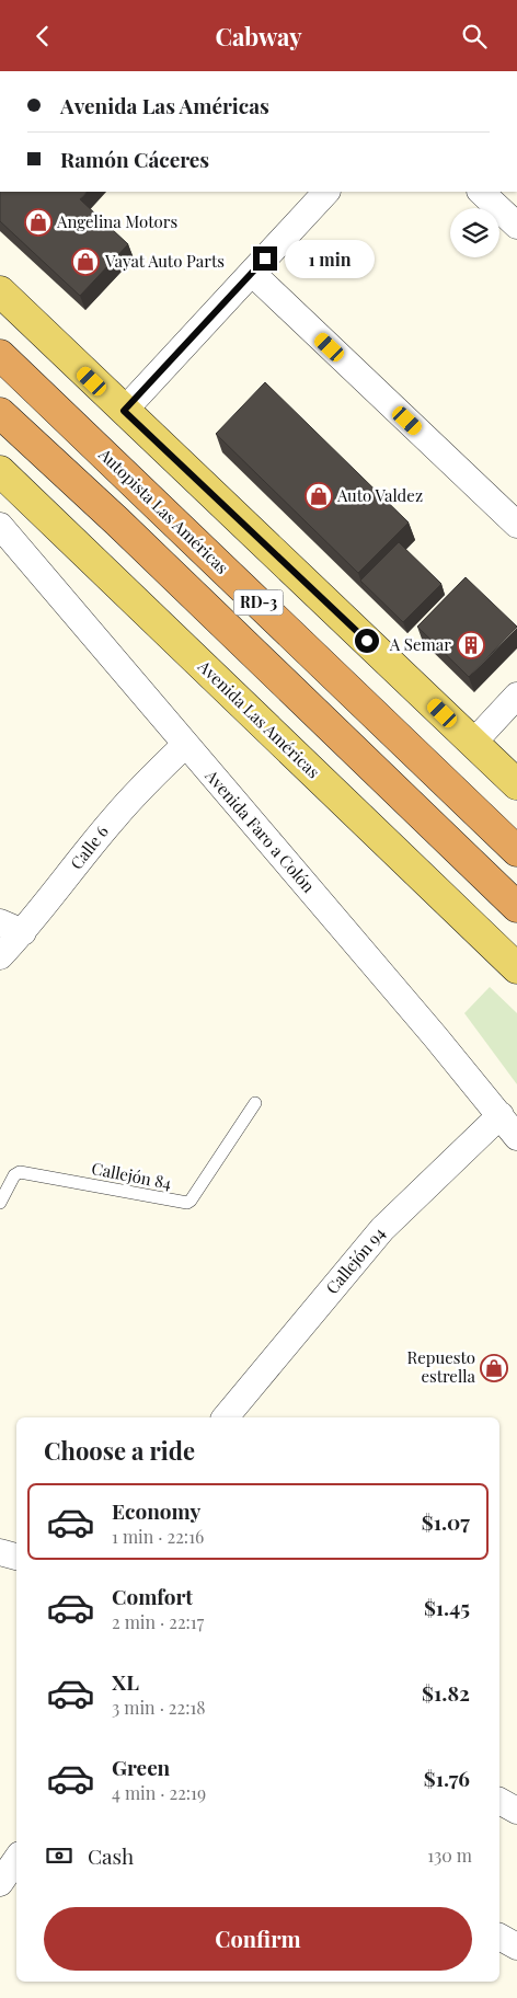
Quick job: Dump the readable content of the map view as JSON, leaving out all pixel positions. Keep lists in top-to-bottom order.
{
  "streets": {
    "highway": ["Autopista Las Américas", "RD-3"],
    "main road": ["Avenida Las Américas"],
    "street": ["Avenida Faro a Colón", "Calle 6", "Callejón 94"],
    "lane": ["Callejón 84"]
  },
  "crossings": [
    ["Avenida Faro a Colón", "Calle 6"],
    ["Avenida Faro a Colón", "Callejón 94"]
  ],
  "places": {
    "shop": [
      "Angelina Motors",
      "Vayat Auto Parts",
      "Auto Valdez",
      "Repuesto estrella"
    ],
    "building": ["A Semar"]
  },
  "page": {
    "header": "Cabway",
    "banner": ["Avenida Las Américas", "Ramón Cáceres"],
    "bubble": "1 min",
    "heading": "Choose a ride",
    "list": [
      {
        "name": "Economy",
        "note": "1 min · 22:16",
        "value": "$1.07"
      },
      {
        "name": "Comfort",
        "note": "2 min · 22:17",
        "value": "$1.45"
      },
      {
        "name": "XL",
        "note": "3 min · 22:18",
        "value": "$1.82"
      },
      {
        "name": "Green",
        "note": "4 min · 22:19",
        "value": "$1.76"
      }
    ],
    "pay": ["Cash", "130 m"],
    "buttons": "Confirm"
  }
}
